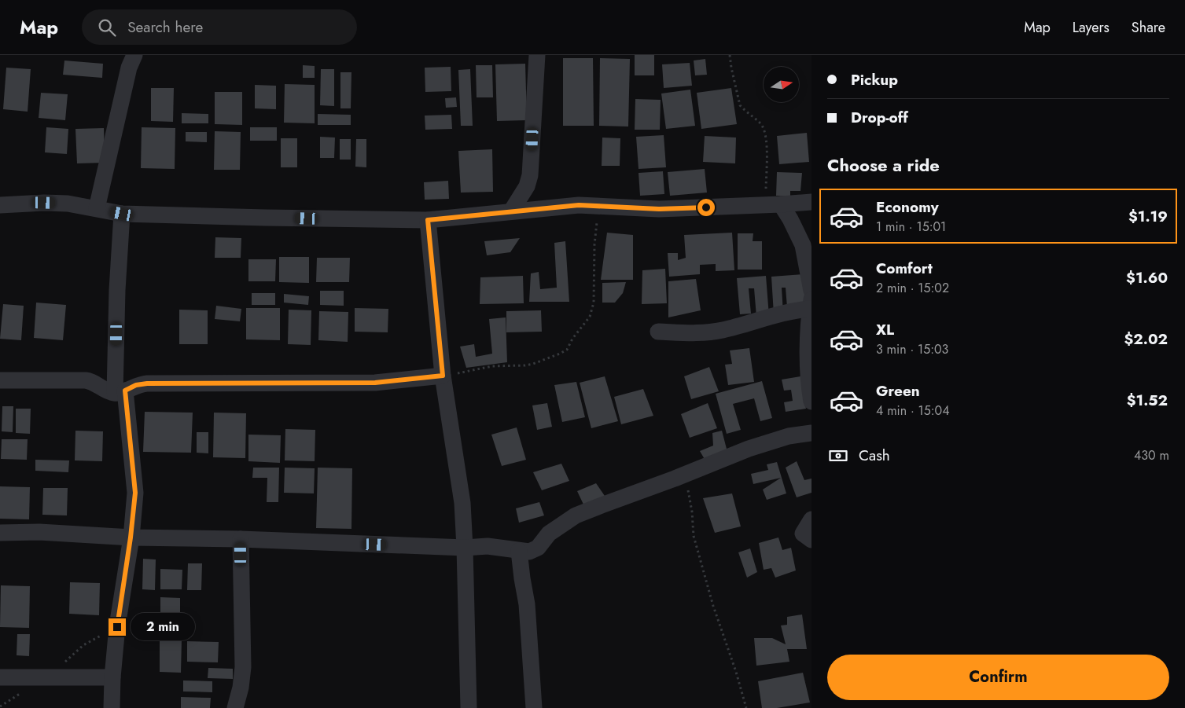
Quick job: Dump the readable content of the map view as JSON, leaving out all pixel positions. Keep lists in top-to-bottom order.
{
  "north": "right",
  "page": {
    "header": "Map",
    "search": "Search here",
    "nav": ["Map", "Layers", "Share"],
    "banner": ["Pickup", "Drop-off"],
    "heading": "Choose a ride",
    "list": [
      {
        "name": "Economy",
        "note": "1 min · 15:01",
        "value": "$1.19"
      },
      {
        "name": "Comfort",
        "note": "2 min · 15:02",
        "value": "$1.60"
      },
      {
        "name": "XL",
        "note": "3 min · 15:03",
        "value": "$2.02"
      },
      {
        "name": "Green",
        "note": "4 min · 15:04",
        "value": "$1.52"
      }
    ],
    "pay": ["Cash", "430 m"],
    "bubble": "2 min",
    "buttons": "Confirm"
  }
}
